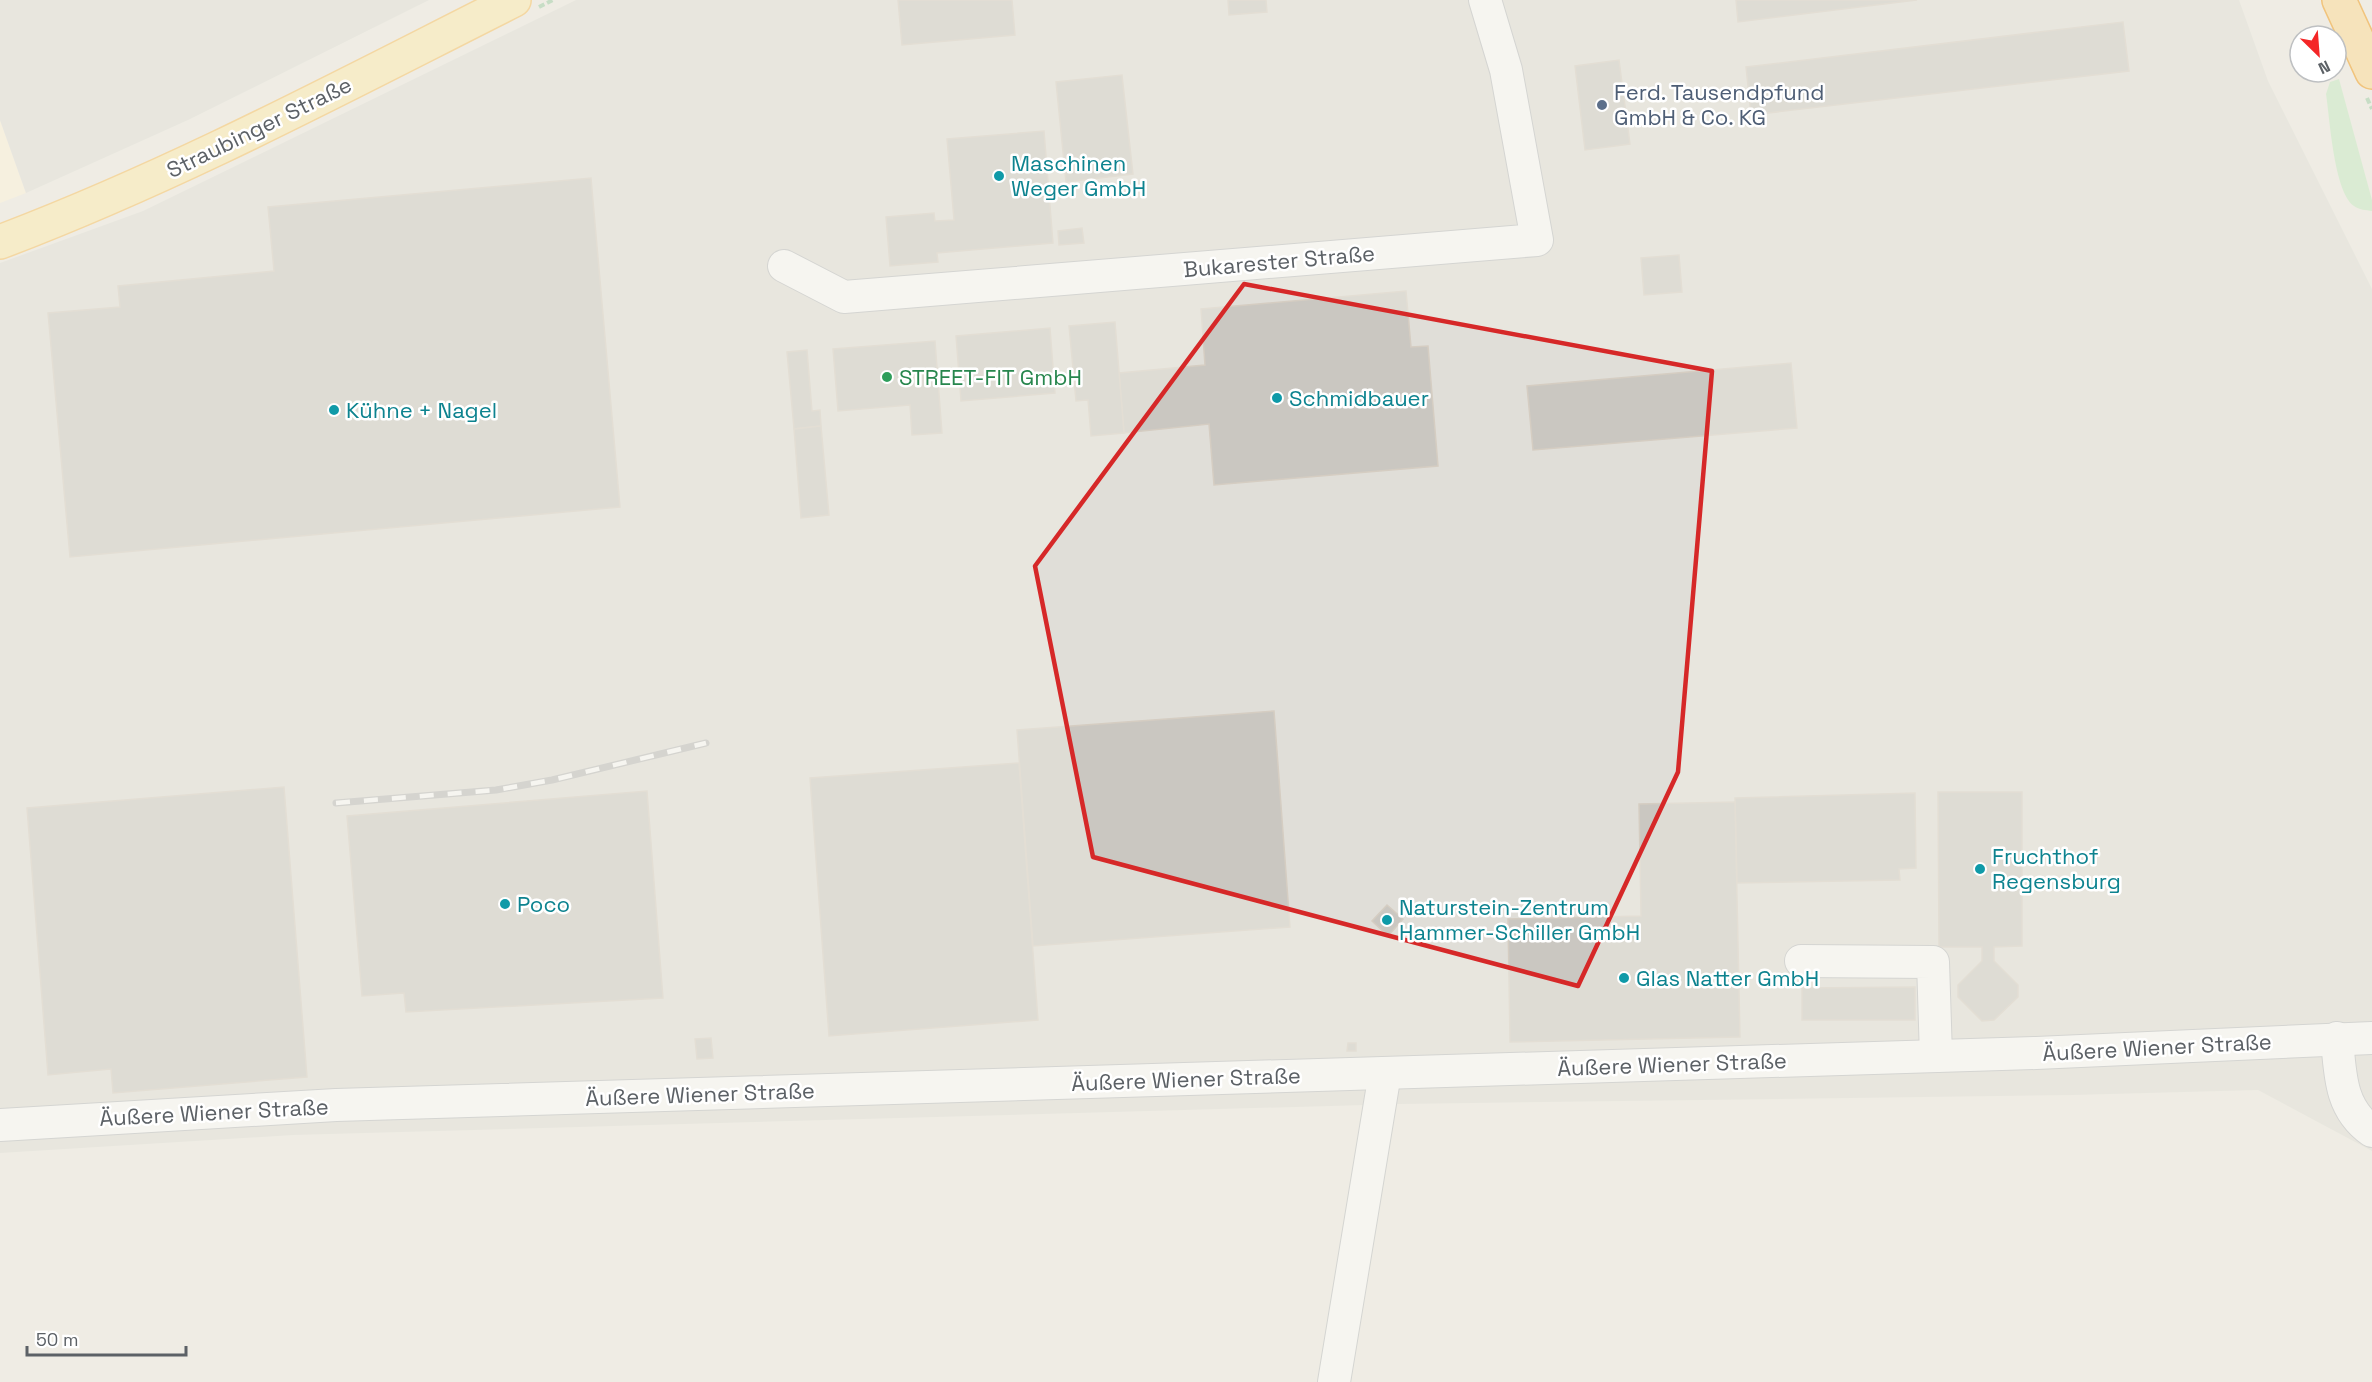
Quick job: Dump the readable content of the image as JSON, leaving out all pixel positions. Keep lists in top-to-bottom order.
{
  "streets": {
    "main road": ["Straubinger Straße"],
    "street": ["Bukarester Straße", "Äußere Wiener Straße"]
  },
  "places": [
    "Ferd. Tausendpfund GmbH & Co. KG",
    "Maschinen Weger GmbH",
    "STREET-FIT GmbH",
    "Schmidbauer",
    "Kühne + Nagel",
    "Fruchthof Regensburg",
    "Poco",
    "Naturstein-Zentrum Hammer-Schiller GmbH",
    "Glas Natter GmbH"
  ],
  "scale_bar": "50 m",
  "north": "bottom right"
}
